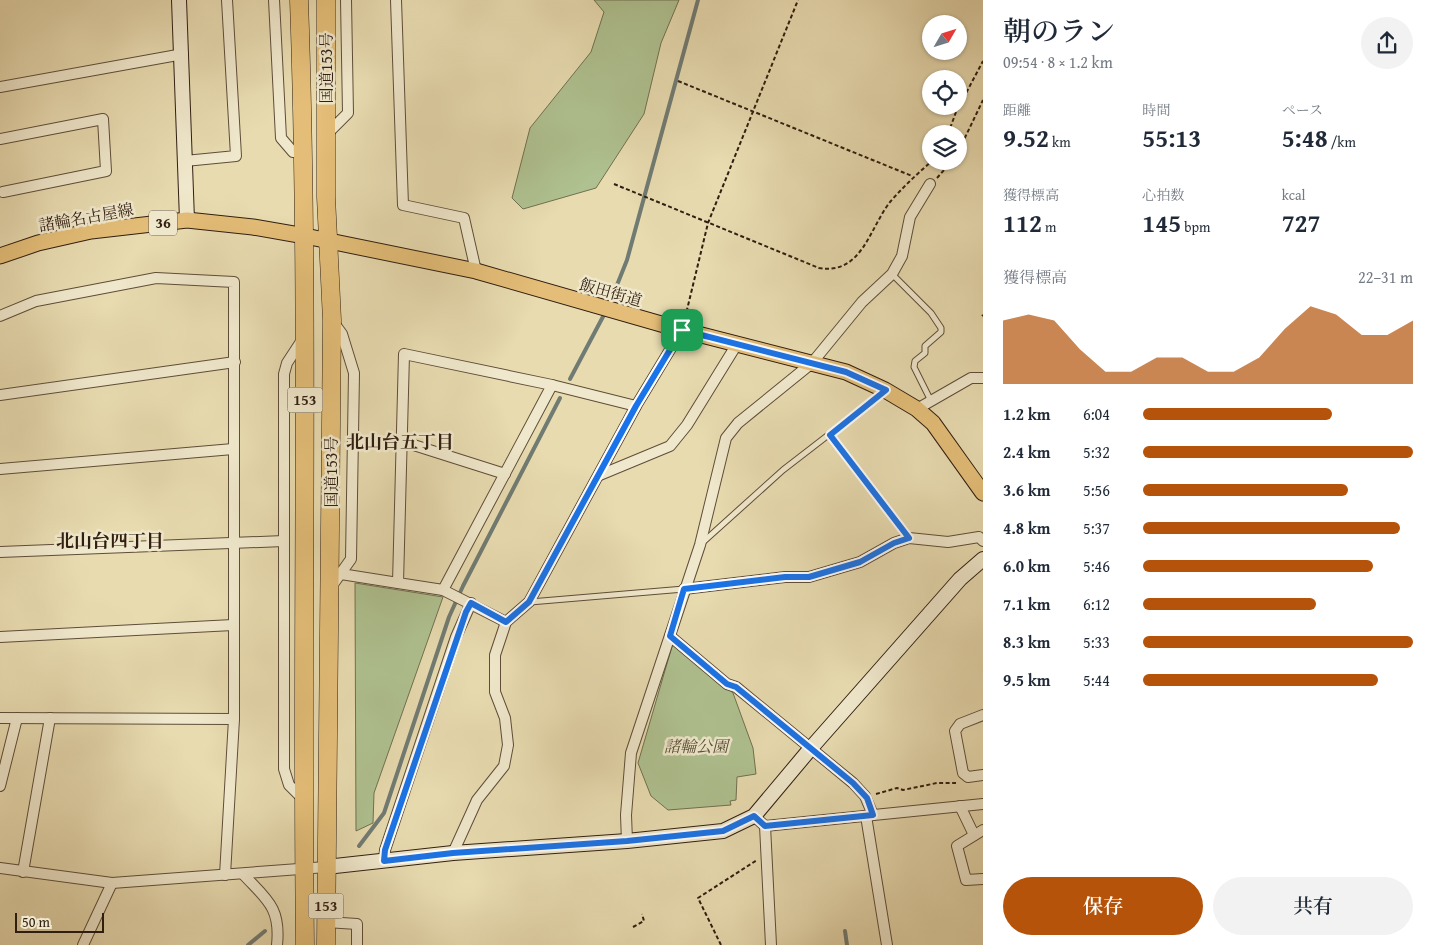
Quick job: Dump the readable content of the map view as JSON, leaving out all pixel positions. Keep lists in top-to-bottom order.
{
  "streets": {
    "highway": ["国道153号", "153"],
    "main road": ["諸輪名古屋線", "36", "飯田街道"]
  },
  "crossings": [
    ["国道153号", "諸輪名古屋線"],
    ["国道153号", "飯田街道"],
    ["諸輪名古屋線", "飯田街道"]
  ],
  "districts": ["北山台五丁目", "北山台四丁目"],
  "parks": ["諸輪公園"],
  "scale_bar": "50 m",
  "north": "top right",
  "page": {
    "heading": ["朝のラン", "09:54 · 8 × 1.2 km"],
    "stats": [
      ["距離", "9.52 km"],
      ["時間", "55:13"],
      ["ペース", "5:48 /km"],
      ["獲得標高", "112 m"],
      ["心拍数", "145 bpm"],
      ["kcal", "727"]
    ],
    "chart": ["獲得標高", "22–31 m"],
    "list": [
      {
        "name": "1.2 km",
        "note": "6:04"
      },
      {
        "name": "2.4 km",
        "note": "5:32"
      },
      {
        "name": "3.6 km",
        "note": "5:56"
      },
      {
        "name": "4.8 km",
        "note": "5:37"
      },
      {
        "name": "6.0 km",
        "note": "5:46"
      },
      {
        "name": "7.1 km",
        "note": "6:12"
      },
      {
        "name": "8.3 km",
        "note": "5:33"
      },
      {
        "name": "9.5 km",
        "note": "5:44"
      }
    ],
    "buttons": ["保存", "共有"],
    "scale": "50 m"
  }
}
